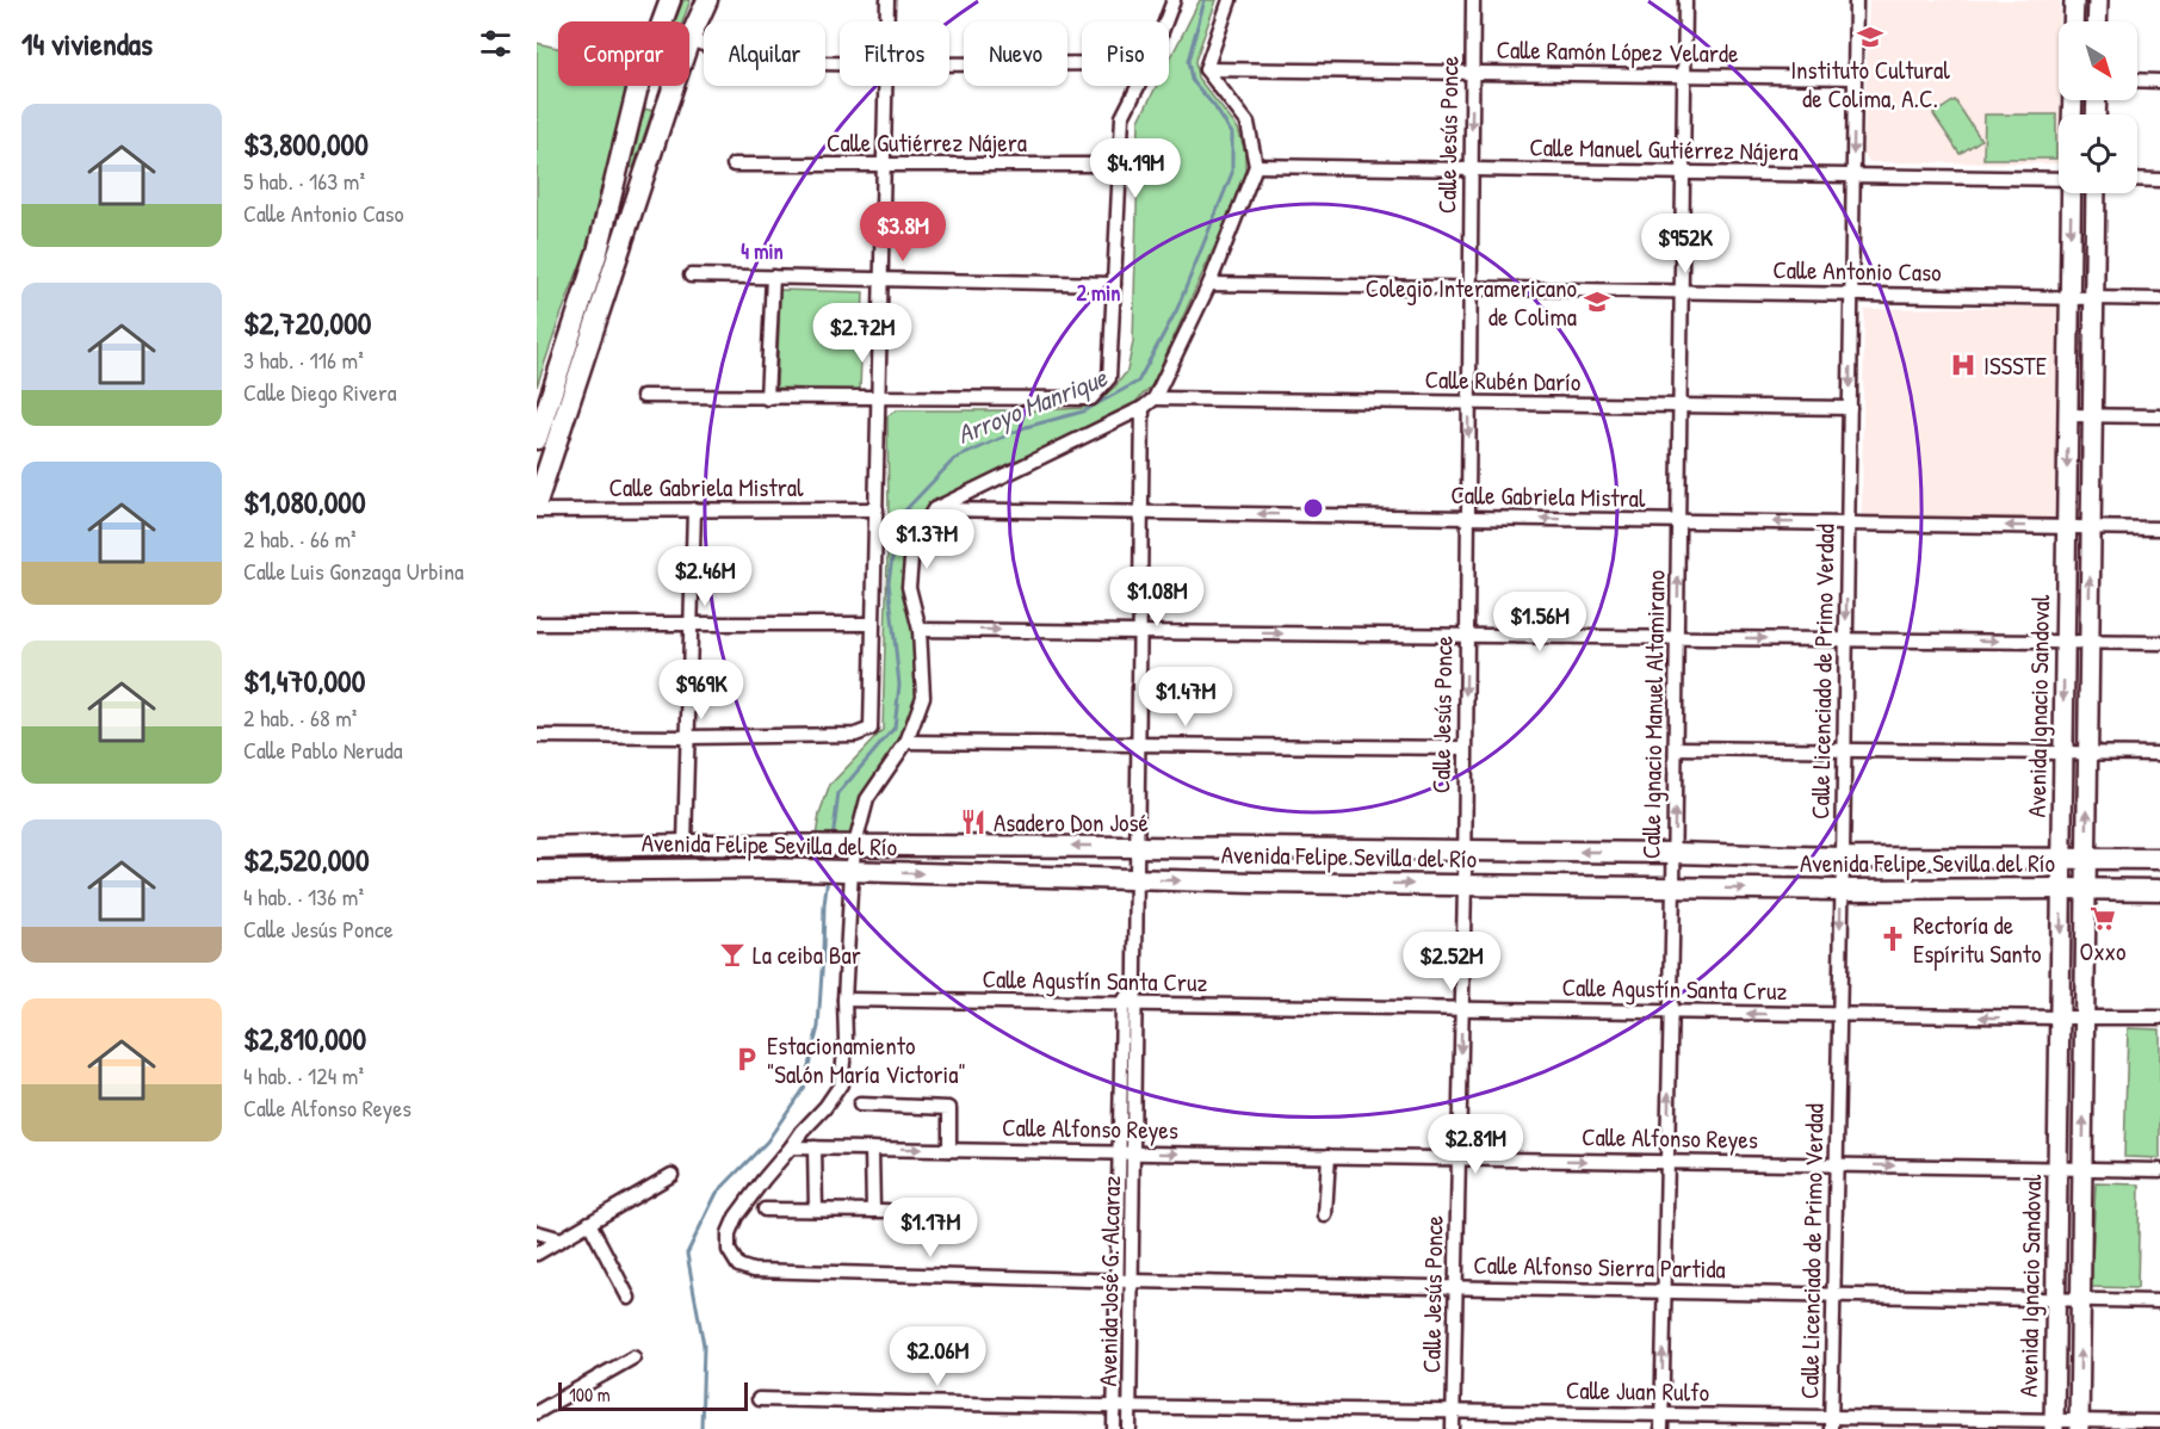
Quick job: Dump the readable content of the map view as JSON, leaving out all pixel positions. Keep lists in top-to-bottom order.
{
  "streets": {
    "main road": ["Avenida Ignacio Sandoval", "Avenida Felipe Sevilla del Río"],
    "street": [
      "Calle Ramón López Velarde",
      "Calle Jesús Ponce",
      "Calle Gutiérrez Nájera",
      "Calle Manuel Gutiérrez Nájera",
      "Calle Antonio Caso",
      "Calle Rubén Darío",
      "Calle Gabriela Mistral",
      "Calle Licenciado de Primo Verdad",
      "Calle Ignacio Manuel Altamirano",
      "Calle Agustín Santa Cruz",
      "Calle Alfonso Reyes",
      "Calle Alfonso Sierra Partida",
      "Avenida José G. Alcaraz",
      "Calle Juan Rulfo"
    ]
  },
  "crossings": [
    ["Calle Ramón López Velarde", "Calle Jesús Ponce"],
    ["Calle Ramón López Velarde", "Calle Licenciado de Primo Verdad"],
    ["Calle Ramón López Velarde", "Calle Ignacio Manuel Altamirano"],
    ["Calle Jesús Ponce", "Calle Manuel Gutiérrez Nájera"],
    ["Calle Jesús Ponce", "Calle Antonio Caso"],
    ["Calle Jesús Ponce", "Calle Rubén Darío"],
    ["Calle Jesús Ponce", "Calle Gabriela Mistral"],
    ["Calle Jesús Ponce", "Avenida Felipe Sevilla del Río"],
    ["Calle Jesús Ponce", "Calle Agustín Santa Cruz"],
    ["Calle Jesús Ponce", "Calle Alfonso Reyes"],
    ["Calle Jesús Ponce", "Calle Alfonso Sierra Partida"],
    ["Calle Jesús Ponce", "Calle Juan Rulfo"],
    ["Calle Manuel Gutiérrez Nájera", "Calle Licenciado de Primo Verdad"],
    ["Calle Manuel Gutiérrez Nájera", "Calle Ignacio Manuel Altamirano"],
    ["Calle Antonio Caso", "Calle Licenciado de Primo Verdad"],
    ["Calle Antonio Caso", "Avenida Ignacio Sandoval"],
    ["Calle Antonio Caso", "Calle Ignacio Manuel Altamirano"],
    ["Calle Rubén Darío", "Calle Licenciado de Primo Verdad"],
    ["Calle Rubén Darío", "Calle Ignacio Manuel Altamirano"],
    ["Calle Gabriela Mistral", "Calle Licenciado de Primo Verdad"],
    ["Calle Gabriela Mistral", "Avenida Ignacio Sandoval"],
    ["Calle Gabriela Mistral", "Calle Ignacio Manuel Altamirano"],
    ["Calle Licenciado de Primo Verdad", "Avenida Felipe Sevilla del Río"],
    ["Calle Licenciado de Primo Verdad", "Calle Agustín Santa Cruz"],
    ["Calle Licenciado de Primo Verdad", "Calle Alfonso Reyes"],
    ["Calle Licenciado de Primo Verdad", "Calle Alfonso Sierra Partida"],
    ["Calle Licenciado de Primo Verdad", "Calle Juan Rulfo"],
    ["Avenida Ignacio Sandoval", "Avenida Felipe Sevilla del Río"],
    ["Avenida Ignacio Sandoval", "Calle Agustín Santa Cruz"],
    ["Avenida Ignacio Sandoval", "Calle Alfonso Reyes"],
    ["Avenida Ignacio Sandoval", "Calle Alfonso Sierra Partida"],
    ["Avenida Ignacio Sandoval", "Calle Juan Rulfo"],
    ["Calle Ignacio Manuel Altamirano", "Avenida Felipe Sevilla del Río"],
    ["Calle Ignacio Manuel Altamirano", "Calle Agustín Santa Cruz"],
    ["Calle Ignacio Manuel Altamirano", "Calle Alfonso Reyes"],
    ["Calle Ignacio Manuel Altamirano", "Calle Alfonso Sierra Partida"],
    ["Calle Ignacio Manuel Altamirano", "Calle Juan Rulfo"],
    ["Calle Agustín Santa Cruz", "Avenida José G. Alcaraz"],
    ["Calle Alfonso Reyes", "Calle Alfonso Sierra Partida"],
    ["Calle Alfonso Reyes", "Avenida José G. Alcaraz"],
    ["Calle Alfonso Sierra Partida", "Avenida José G. Alcaraz"],
    ["Avenida José G. Alcaraz", "Calle Juan Rulfo"]
  ],
  "one_way": ["Calle Gabriela Mistral", "Calle Alfonso Reyes"],
  "water": ["Arroyo Manrique"],
  "places": {
    "school or university": ["Instituto Cultural de Colima, A.C.", "Colegio Interamericano de Colima"],
    "hospital": ["ISSSTE"],
    "restaurant": ["Asadero Don José"],
    "supermarket": ["Oxxo"],
    "church": ["Rectoría de Espíritu Santo"],
    "bar": ["La ceiba Bar"],
    "parking": ["Estacionamiento \"Salón María Victoria\""]
  },
  "scale_bar": "100 m",
  "north": "bottom right",
  "page": {
    "heading": "14 viviendas",
    "chip": [
      "Comprar",
      "Alquilar",
      "Filtros",
      "Nuevo",
      "Piso"
    ],
    "list": [
      {
        "name": "$3,800,000",
        "note": "5 hab. · 163 m² · Calle Antonio Caso"
      },
      {
        "name": "$2,720,000",
        "note": "3 hab. · 116 m² · Calle Diego Rivera"
      },
      {
        "name": "$1,080,000",
        "note": "2 hab. · 66 m² · Calle Luis Gonzaga Urbina"
      },
      {
        "name": "$1,470,000",
        "note": "2 hab. · 68 m² · Calle Pablo Neruda"
      },
      {
        "name": "$2,520,000",
        "note": "4 hab. · 136 m² · Calle Jesús Ponce"
      },
      {
        "name": "$2,810,000",
        "note": "4 hab. · 124 m² · Calle Alfonso Reyes"
      }
    ],
    "price": [
      "$4.19M",
      "$3.8M",
      "$952K",
      "$2.72M",
      "$1.37M",
      "$2.46M",
      "$1.08M",
      "$1.56M",
      "$969K",
      "$1.47M",
      "$2.52M",
      "$2.81M",
      "$1.17M",
      "$2.06M"
    ],
    "scale": "100 m"
  },
  "rings": ["4 min", "2 min"]
}
